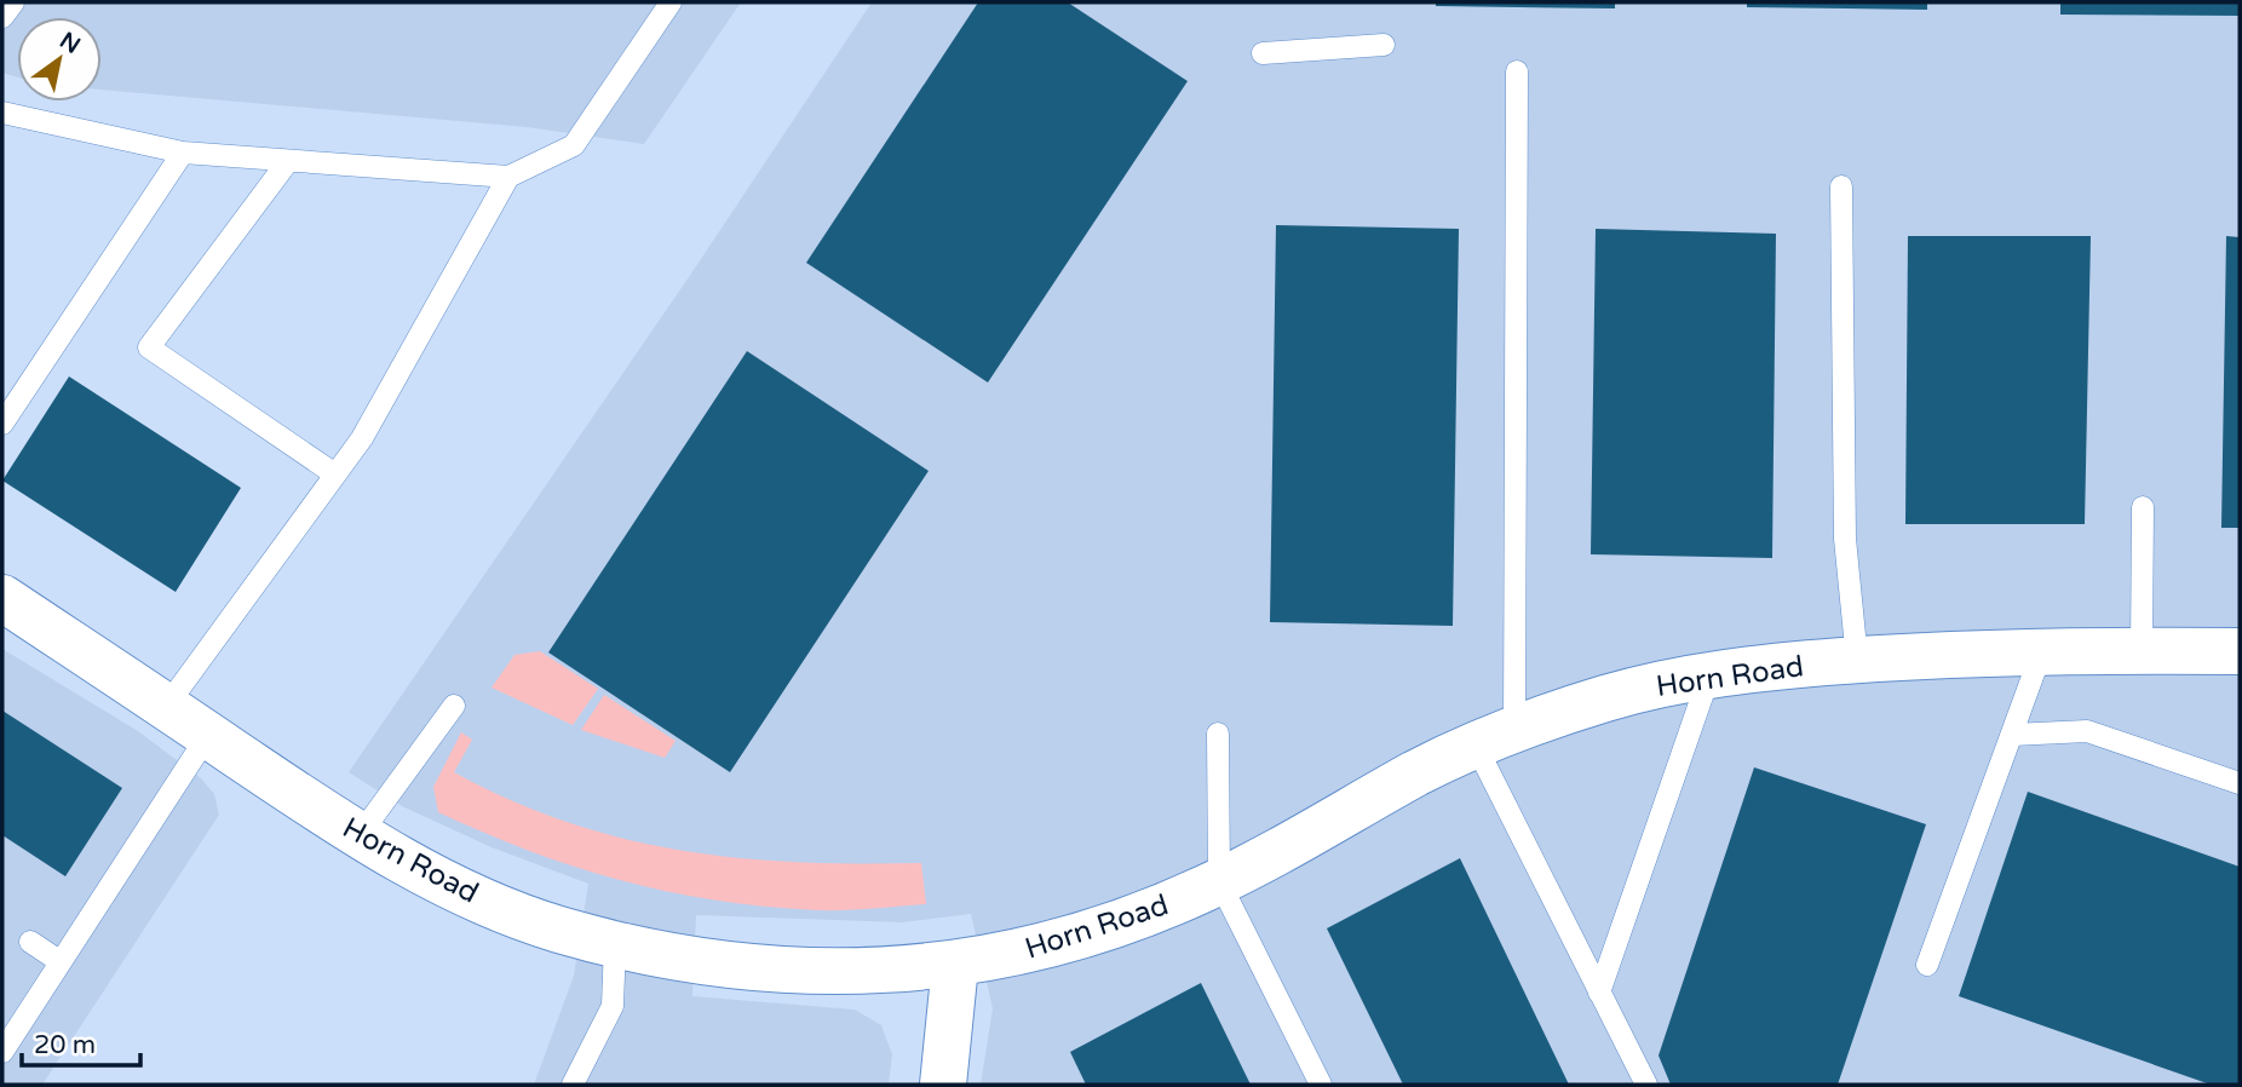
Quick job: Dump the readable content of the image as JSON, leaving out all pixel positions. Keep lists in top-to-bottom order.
{
  "streets": {
    "street": ["Horn Road"]
  },
  "scale_bar": "20 m",
  "north": "top right"
}
